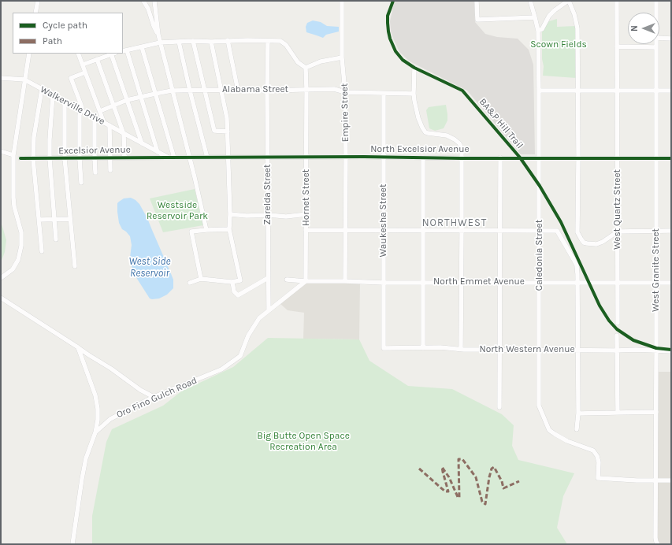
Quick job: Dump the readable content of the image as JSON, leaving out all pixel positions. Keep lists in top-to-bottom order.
{
  "streets": {
    "street": [
      "Alabama Street",
      "Walkerville Drive",
      "Empire Street",
      "North Excelsior Avenue",
      "Excelsior Avenue",
      "Zarelda Street",
      "Hornet Street",
      "West Quartz Street",
      "Waukesha Street",
      "Caledonia Street",
      "West Granite Street",
      "North Emmet Avenue",
      "North Western Avenue",
      "Oro Fino Gulch Road"
    ],
    "cycle path": ["BA&P Hill Trail"]
  },
  "crossings": [
    ["Alabama Street", "Empire Street"],
    ["Alabama Street", "Zarelda Street"],
    ["Alabama Street", "Hornet Street"],
    ["Alabama Street", "Waukesha Street"],
    ["Walkerville Drive", "North Excelsior Avenue"],
    ["Walkerville Drive", "Excelsior Avenue"],
    ["Empire Street", "North Excelsior Avenue"],
    ["Empire Street", "North Emmet Avenue"],
    ["North Excelsior Avenue", "Excelsior Avenue"],
    ["North Excelsior Avenue", "Zarelda Street"],
    ["North Excelsior Avenue", "Hornet Street"],
    ["North Excelsior Avenue", "West Quartz Street"],
    ["North Excelsior Avenue", "Waukesha Street"],
    ["North Excelsior Avenue", "Caledonia Street"],
    ["North Excelsior Avenue", "West Granite Street"],
    ["Zarelda Street", "Oro Fino Gulch Road"],
    ["Hornet Street", "North Emmet Avenue"],
    ["West Quartz Street", "North Emmet Avenue"],
    ["Waukesha Street", "North Emmet Avenue"],
    ["Waukesha Street", "North Western Avenue"],
    ["Caledonia Street", "West Granite Street"],
    ["Caledonia Street", "North Emmet Avenue"],
    ["Caledonia Street", "North Western Avenue"],
    ["West Granite Street", "North Emmet Avenue"],
    ["West Granite Street", "North Western Avenue"]
  ],
  "districts": ["NORTHWEST"],
  "water": ["West Side Reservoir"],
  "parks": ["Scown Fields", "Westside Reservoir Park", "Big Butte Open Space Recreation Area"],
  "legend": ["Cycle path", "Path"],
  "north": "left"
}
